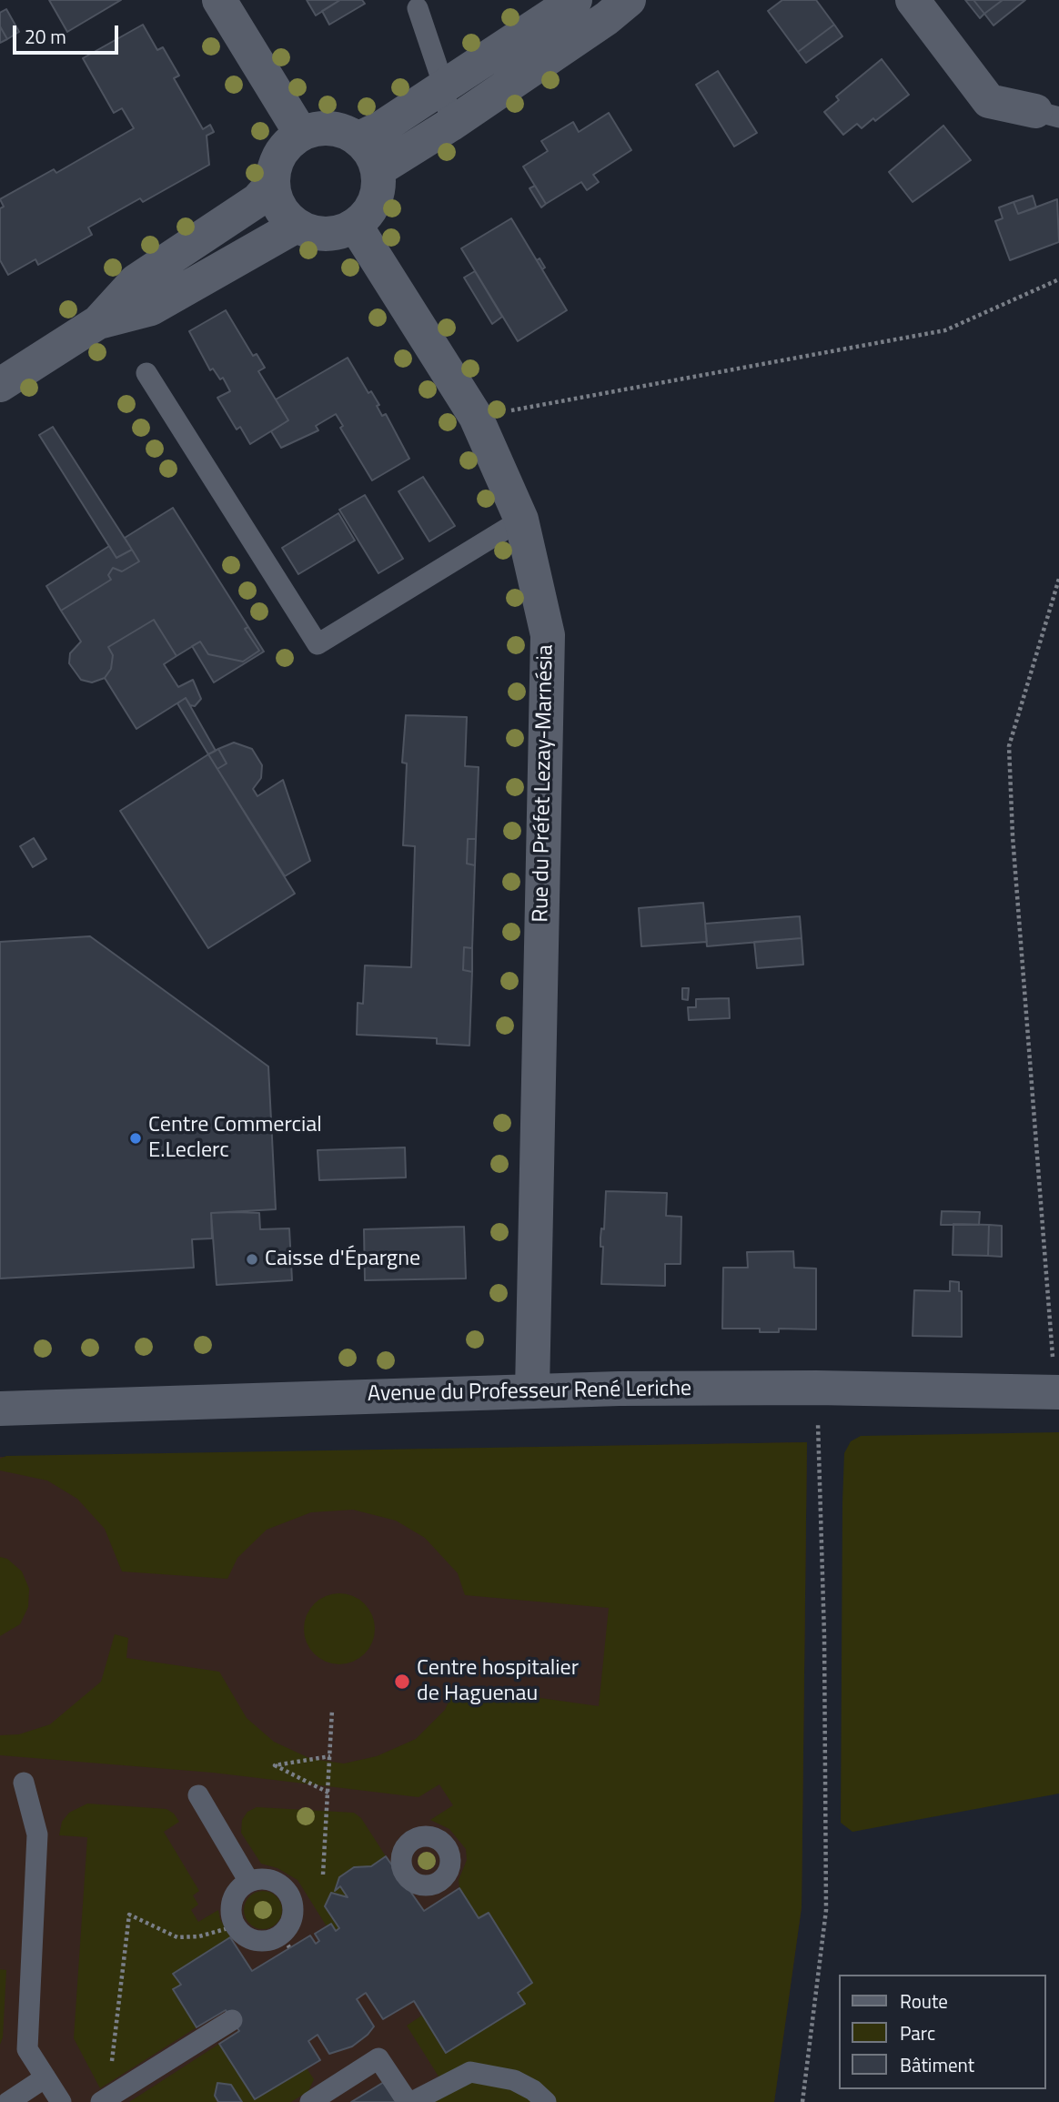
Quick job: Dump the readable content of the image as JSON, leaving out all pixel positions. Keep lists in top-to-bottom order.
{
  "streets": {
    "street": ["Rue du Préfet Lezay-Marnésia", "Avenue du Professeur René Leriche"]
  },
  "crossings": [
    ["Rue du Préfet Lezay-Marnésia", "Avenue du Professeur René Leriche"]
  ],
  "places": ["Centre Commercial E.Leclerc", "Caisse d'Épargne", "Centre hospitalier de Haguenau"],
  "legend": ["Route", "Parc", "Bâtiment"],
  "scale_bar": "20 m"
}
